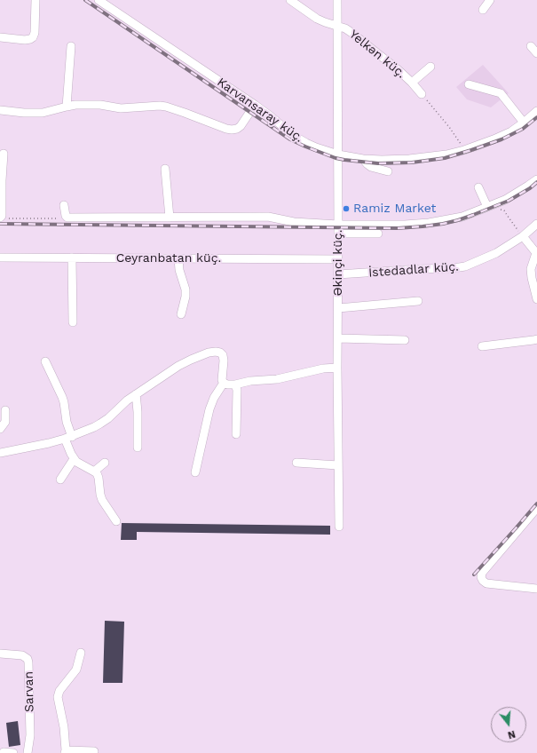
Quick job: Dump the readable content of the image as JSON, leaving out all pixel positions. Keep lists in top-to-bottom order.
{
  "streets": {
    "street": [
      "Yelkən küç.",
      "Karvansaray küç.",
      "Ceyranbatan küç.",
      "Əkinçi küç.",
      "İstedadlar küç.",
      "Sarvan"
    ]
  },
  "crossings": [
    ["Yelkən küç.", "Əkinçi küç."],
    ["Karvansaray küç.", "Əkinçi küç."],
    ["Ceyranbatan küç.", "Əkinçi küç."],
    ["Əkinçi küç.", "İstedadlar küç."]
  ],
  "places": ["Ramiz Market"],
  "north": "bottom"
}
